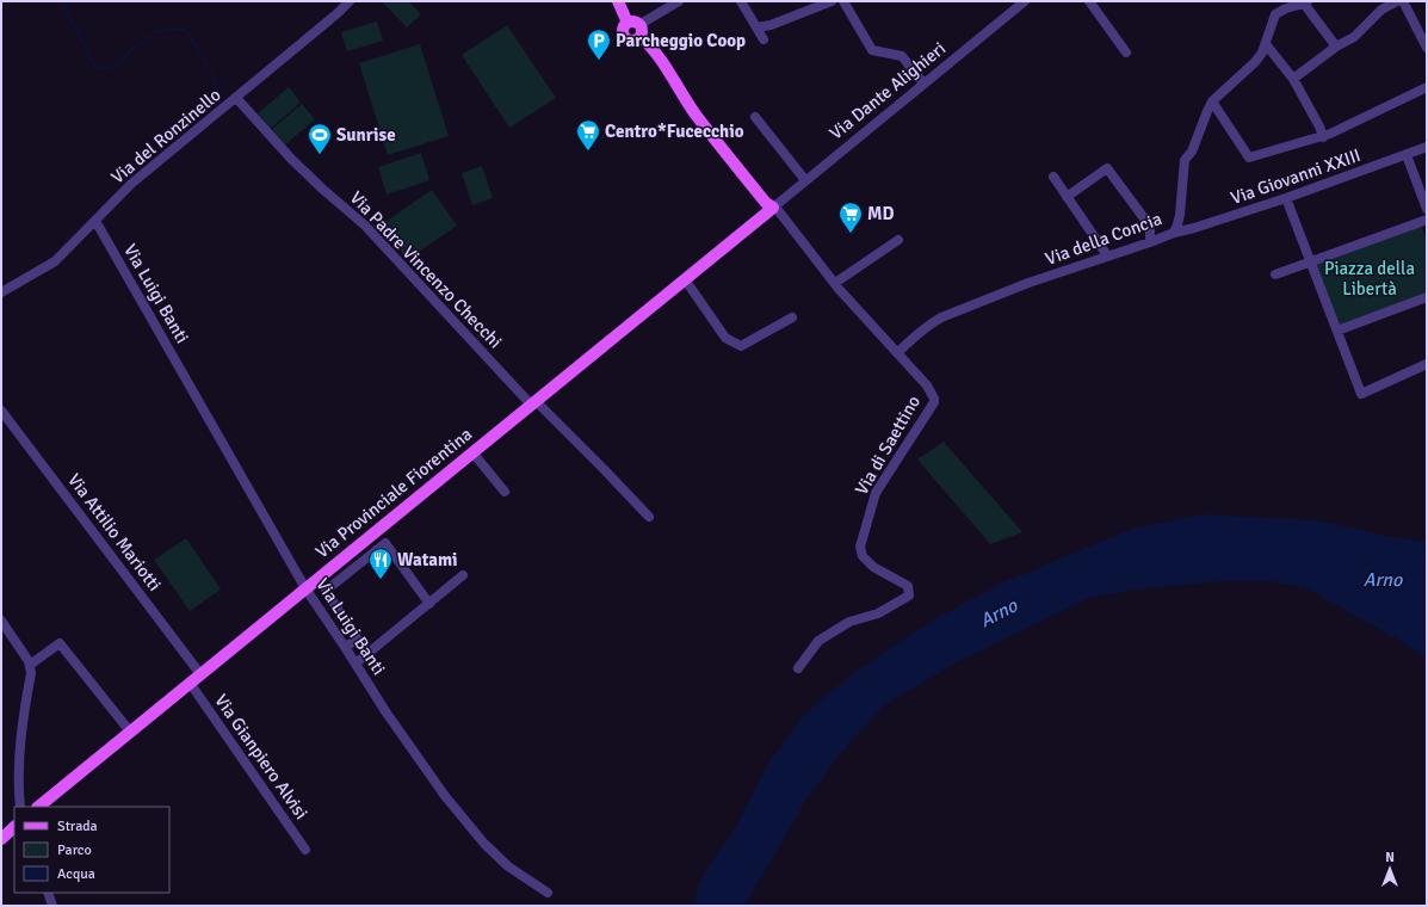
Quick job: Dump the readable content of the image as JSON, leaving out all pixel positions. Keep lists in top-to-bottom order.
{
  "streets": {
    "main road": ["Via Provinciale Fiorentina"],
    "street": [
      "Via Dante Alighieri",
      "Via del Ronzinello",
      "Via Giovanni XXIII",
      "Via della Concia",
      "Via Padre Vincenzo Checchi",
      "Via Luigi Banti",
      "Via di Saettino",
      "Via Attilio Mariotti",
      "Via Gianpiero Alvisi"
    ]
  },
  "crossings": [
    ["Via Dante Alighieri", "Via di Saettino"],
    ["Via Dante Alighieri", "Via Provinciale Fiorentina"],
    ["Via del Ronzinello", "Via Padre Vincenzo Checchi"],
    ["Via del Ronzinello", "Via Luigi Banti"],
    ["Via Giovanni XXIII", "Via della Concia"],
    ["Via della Concia", "Via di Saettino"],
    ["Via Padre Vincenzo Checchi", "Via Provinciale Fiorentina"],
    ["Via Luigi Banti", "Via Provinciale Fiorentina"],
    ["Via di Saettino", "Via Provinciale Fiorentina"],
    ["Via Provinciale Fiorentina", "Via Attilio Mariotti"],
    ["Via Provinciale Fiorentina", "Via Gianpiero Alvisi"]
  ],
  "water": ["Arno"],
  "parks": ["Piazza della Libertà"],
  "places": {
    "parking": ["Parcheggio Coop"],
    "supermarket": ["Centro*Fucecchio", "MD"],
    "sports": ["Sunrise"],
    "restaurant": ["Watami"]
  },
  "legend": ["Strada", "Parco", "Acqua"],
  "north": "top"
}
